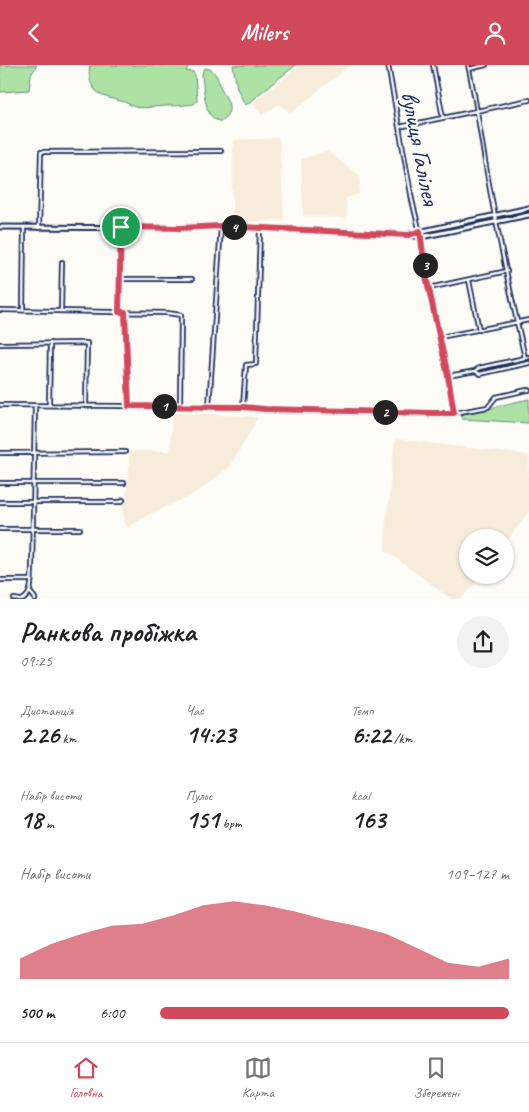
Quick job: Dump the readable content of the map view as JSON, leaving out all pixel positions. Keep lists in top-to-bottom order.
{
  "streets": {
    "street": ["вулиця Галілея"]
  },
  "page": {
    "header": "Milers",
    "pins": [
      "4",
      "3",
      "1",
      "2"
    ],
    "heading": ["Ранкова пробіжка", "09:25"],
    "stats": [
      ["Дистанція", "2.26 km"],
      ["Час", "14:23"],
      ["Темп", "6:22 /km"],
      ["Набір висоти", "18 m"],
      ["Пульс", "151 bpm"],
      ["kcal", "163"]
    ],
    "chart": ["Набір висоти", "109–127 m"],
    "list": [
      {
        "name": "500 m",
        "note": "6:00"
      }
    ],
    "tabs": ["Головна", "Карта", "Збережені"]
  }
}
